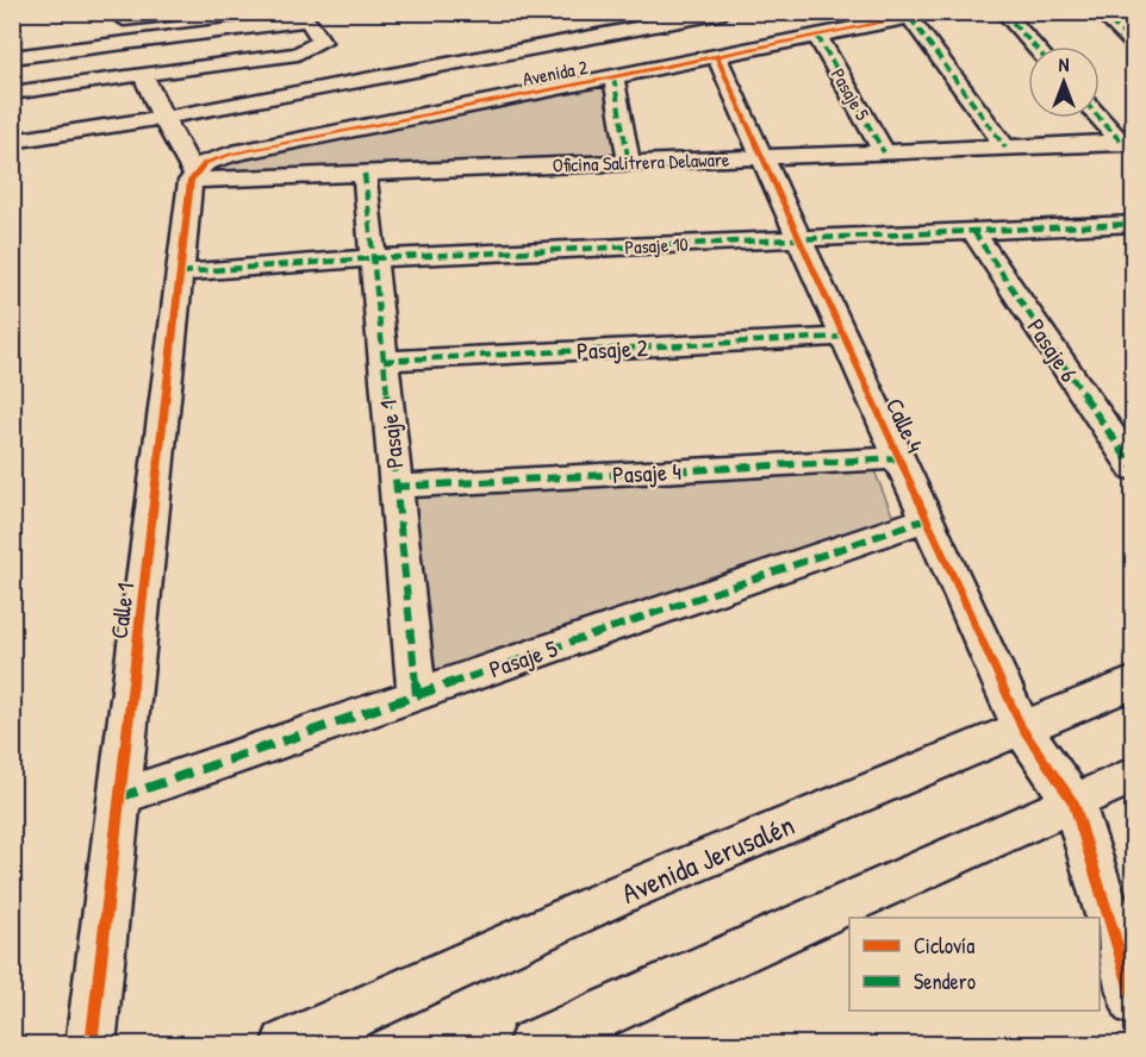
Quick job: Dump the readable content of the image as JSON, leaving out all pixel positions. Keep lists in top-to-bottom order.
{
  "streets": {
    "street": [
      "Avenida 2",
      "Pasaje 5",
      "Oficina Salitrera Delaware",
      "Pasaje 10",
      "Pasaje 2",
      "Pasaje 6",
      "Calle 4",
      "Pasaje 1",
      "Pasaje 4",
      "Calle 1",
      "Avenida Jerusalén"
    ]
  },
  "crossings": [
    ["Avenida 2", "Pasaje 5"],
    ["Avenida 2", "Oficina Salitrera Delaware"],
    ["Avenida 2", "Calle 4"],
    ["Avenida 2", "Calle 1"],
    ["Pasaje 5", "Oficina Salitrera Delaware"],
    ["Pasaje 5", "Calle 4"],
    ["Pasaje 5", "Pasaje 1"],
    ["Pasaje 5", "Calle 1"],
    ["Oficina Salitrera Delaware", "Calle 4"],
    ["Oficina Salitrera Delaware", "Pasaje 1"],
    ["Oficina Salitrera Delaware", "Calle 1"],
    ["Pasaje 10", "Pasaje 6"],
    ["Pasaje 10", "Calle 4"],
    ["Pasaje 10", "Pasaje 1"],
    ["Pasaje 10", "Calle 1"],
    ["Pasaje 2", "Calle 4"],
    ["Pasaje 2", "Pasaje 1"],
    ["Calle 4", "Pasaje 4"],
    ["Calle 4", "Avenida Jerusalén"],
    ["Pasaje 1", "Pasaje 4"]
  ],
  "legend": ["Ciclovía", "Sendero"],
  "north": "top"
}
